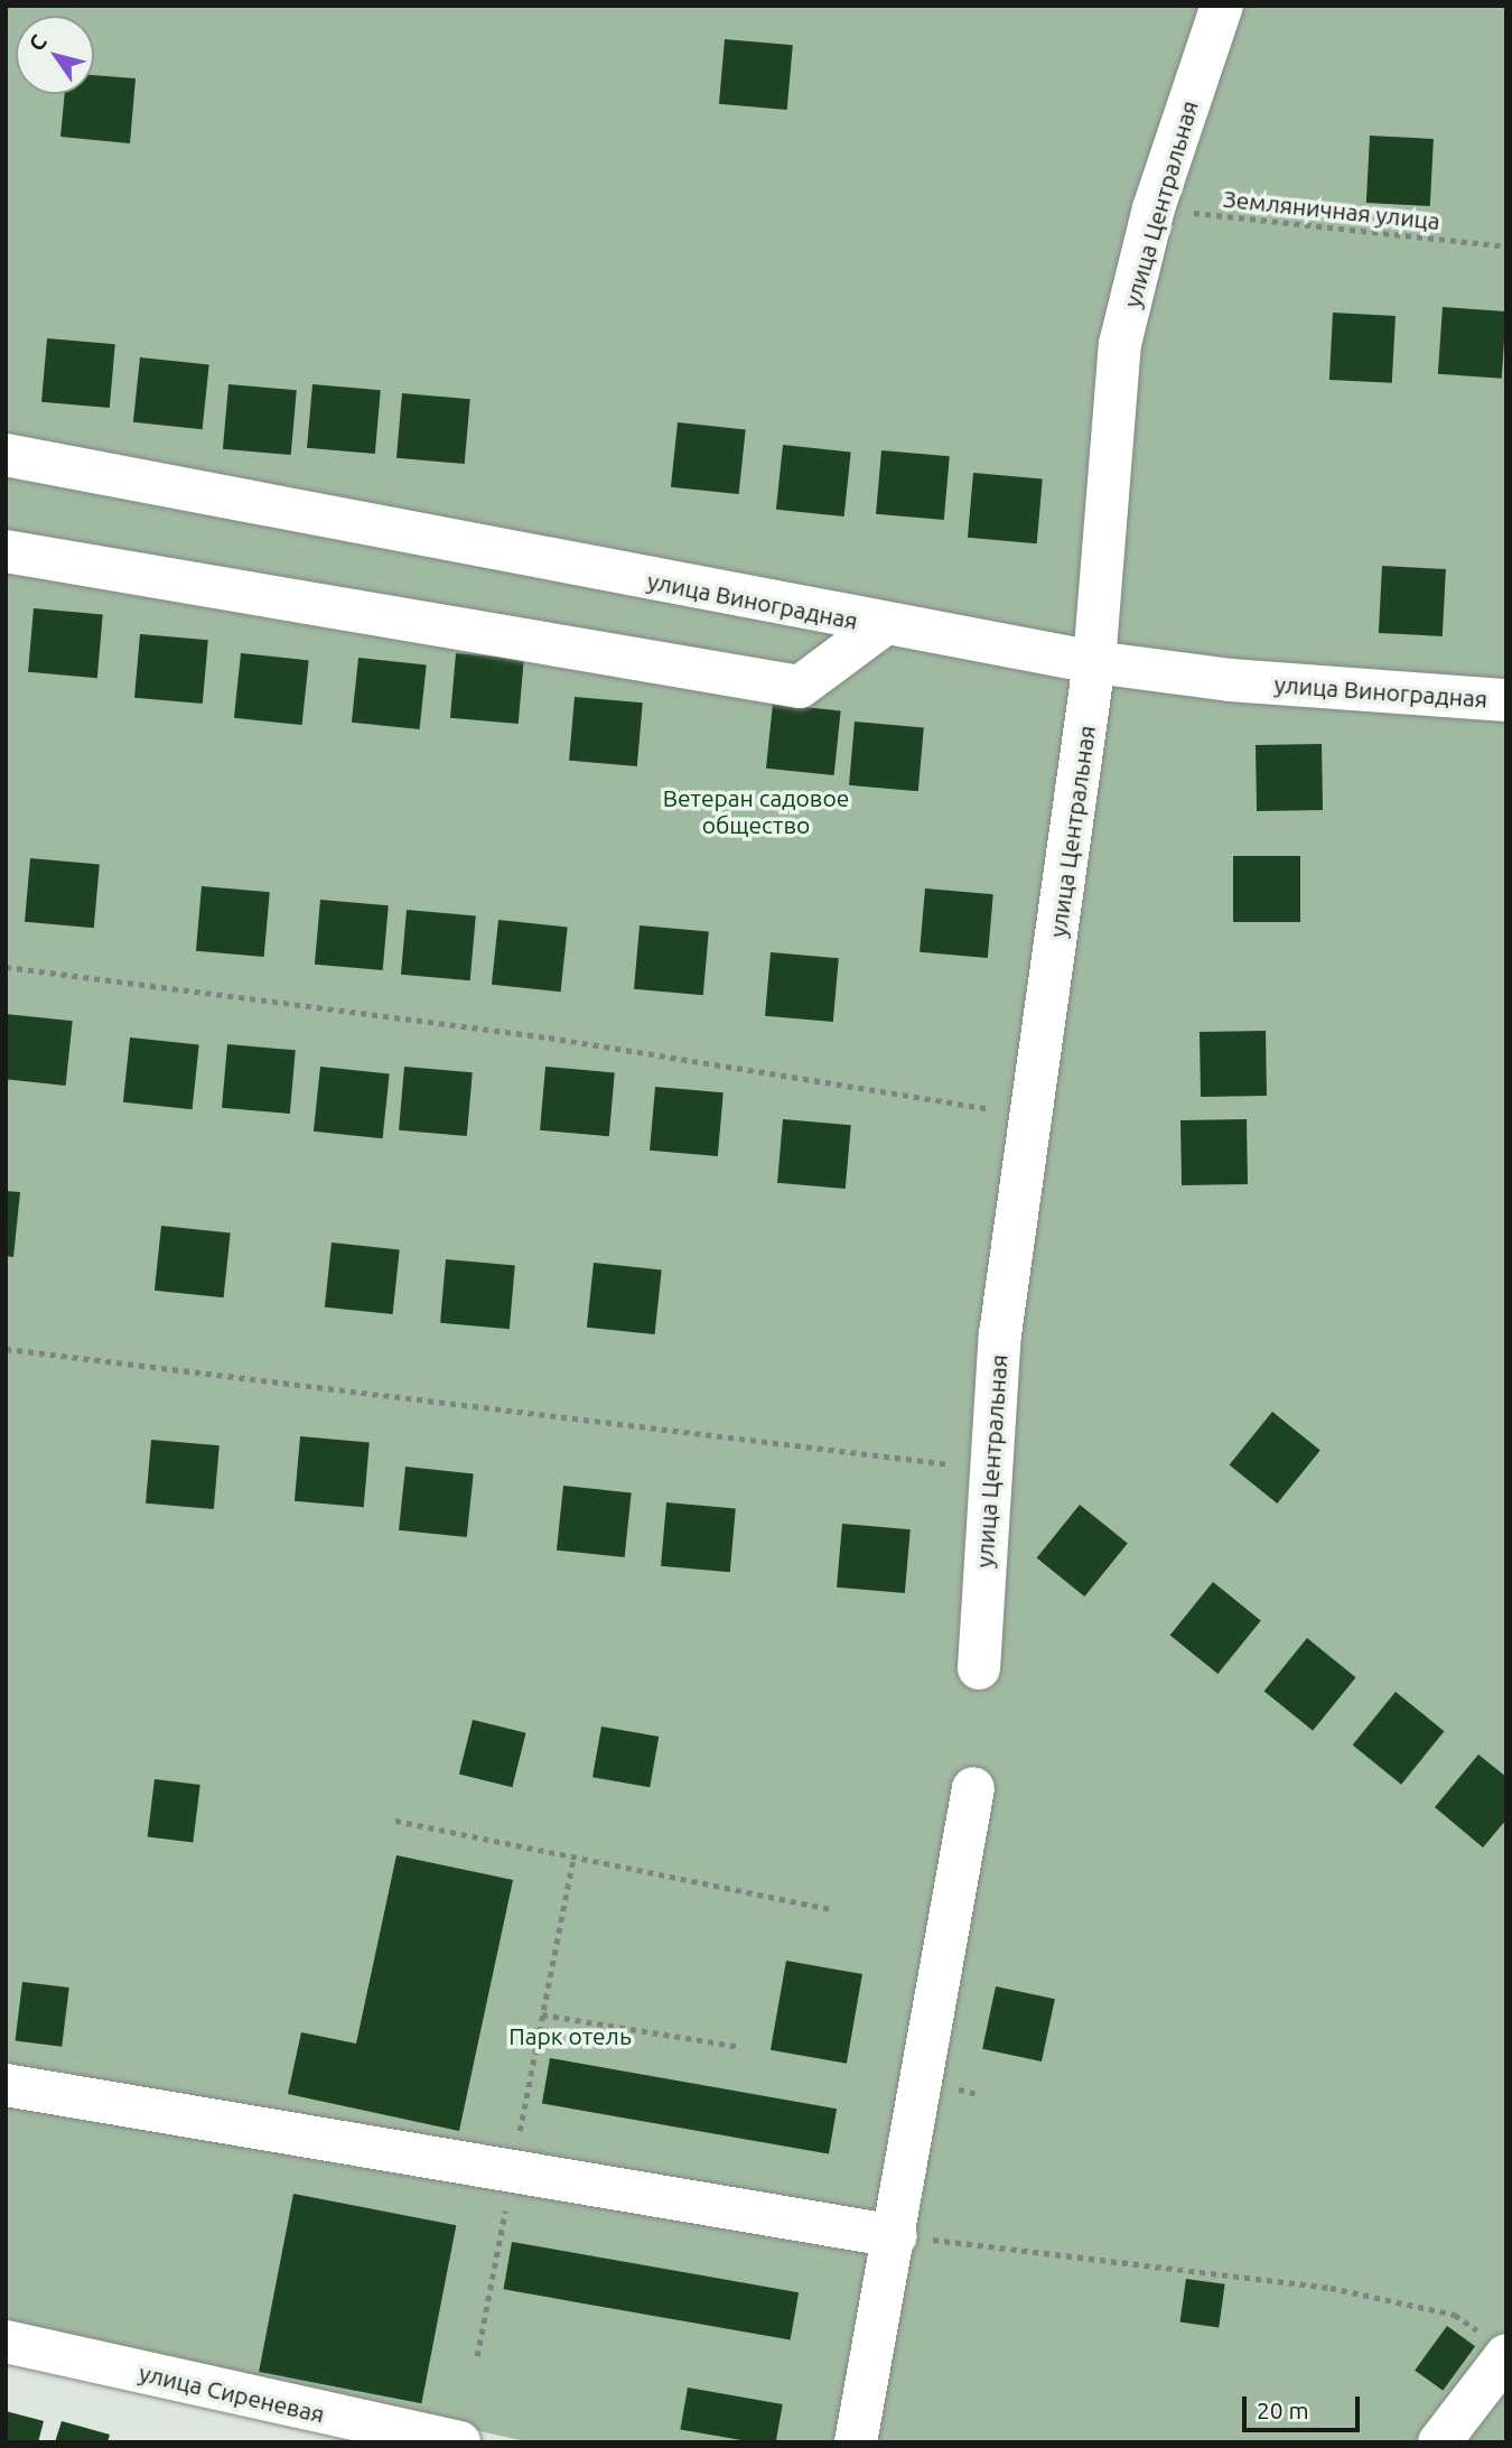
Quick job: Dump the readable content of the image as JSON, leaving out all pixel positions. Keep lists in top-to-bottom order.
{
  "streets": {
    "street": ["улица Центральная", "улица Виноградная", "улица Сиреневая"],
    "path": ["Земляничная улица"]
  },
  "crossings": [
    ["улица Центральная", "Земляничная улица"],
    ["улица Центральная", "улица Виноградная"]
  ],
  "parks": ["Ветеран садовое общество", "Парк отель"],
  "scale_bar": "20 m",
  "north": "top left"
}
